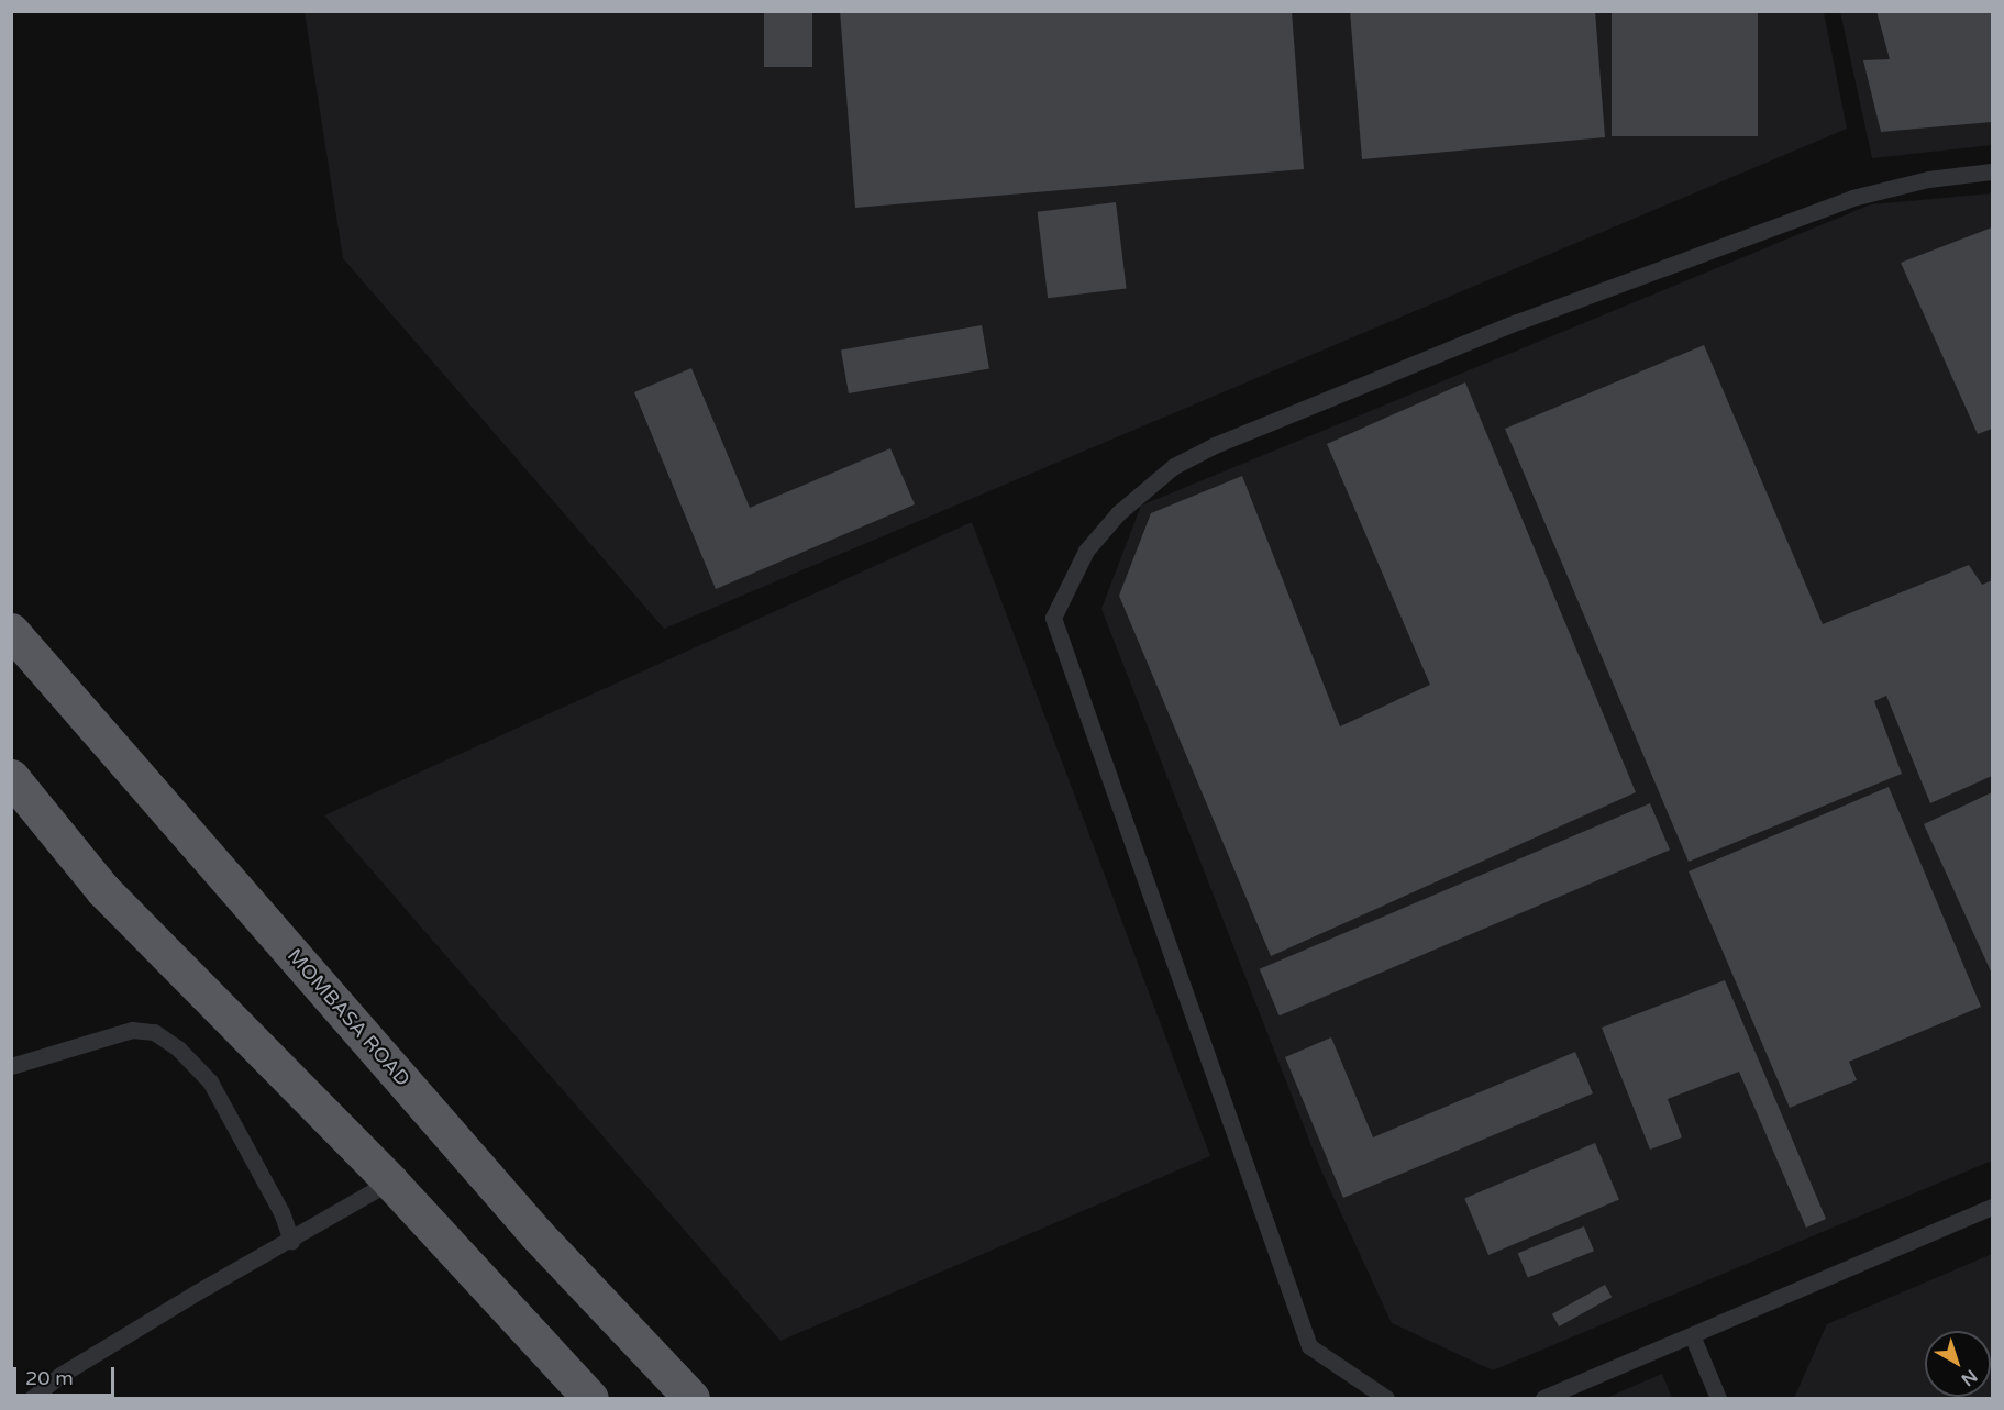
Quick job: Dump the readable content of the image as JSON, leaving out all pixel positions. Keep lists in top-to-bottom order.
{
  "streets": {
    "highway": ["MOMBASA ROAD"]
  },
  "scale_bar": "20 m",
  "north": "bottom right"
}
